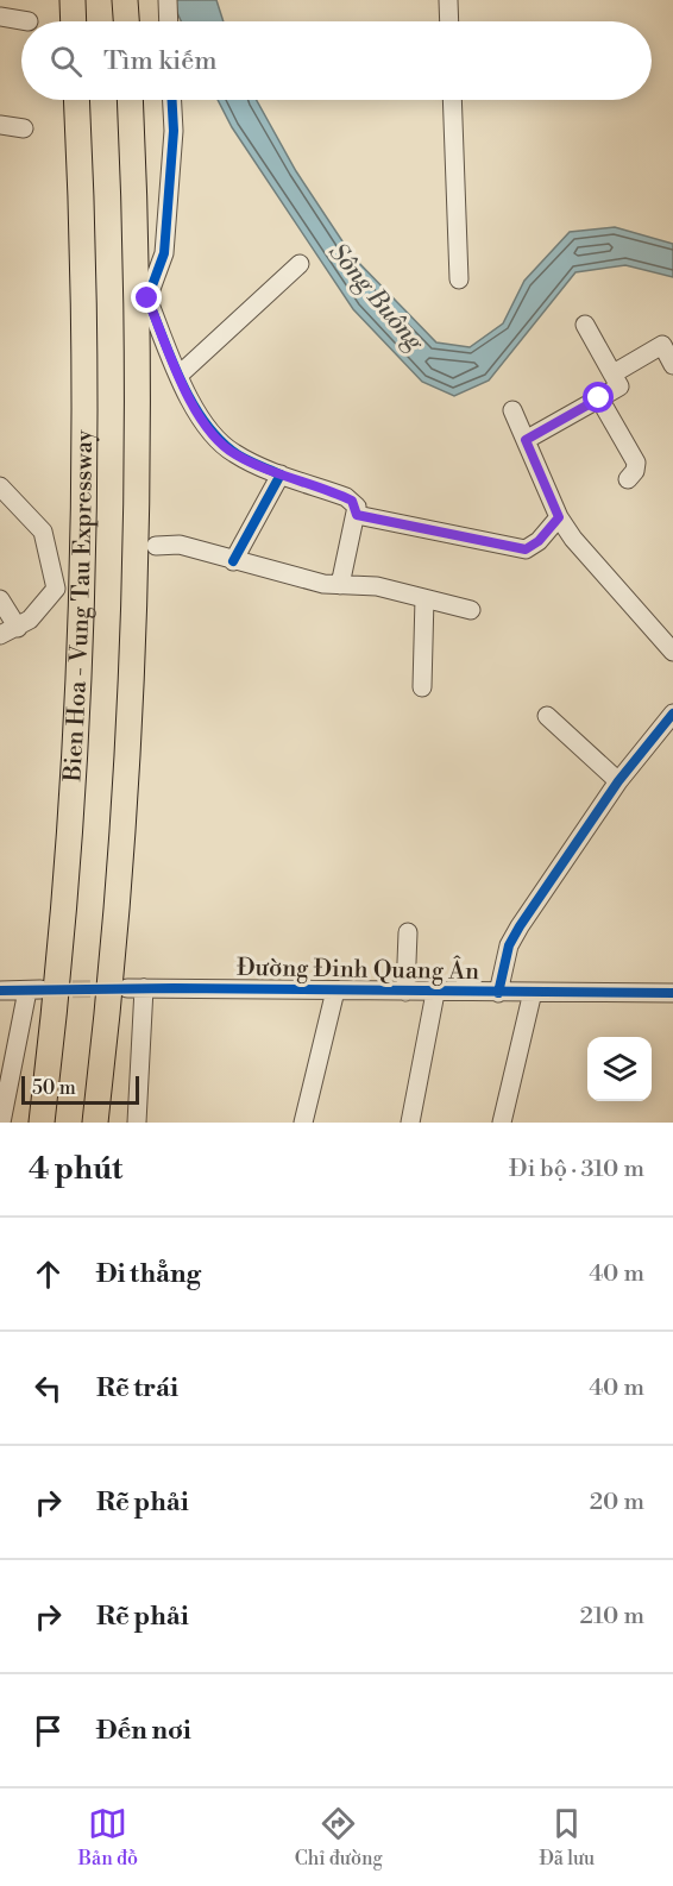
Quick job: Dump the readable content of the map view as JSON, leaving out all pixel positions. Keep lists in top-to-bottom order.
{
  "streets": {
    "highway": ["Bien Hoa - Vung Tau Expressway"],
    "street": ["Đường Đinh Quang Ân"]
  },
  "water": ["Sông Buông"],
  "scale_bar": "50 m",
  "page": {
    "search": "Tìm kiếm",
    "scale": "50 m",
    "heading": ["4 phút", "Đi bộ · 310 m"],
    "list": [
      ["Đi thẳng", "40 m"],
      ["Rẽ trái", "40 m"],
      ["Rẽ phải", "20 m"],
      ["Rẽ phải", "210 m"],
      "Đến nơi"
    ],
    "nav": ["Bản đồ", "Chỉ đường", "Đã lưu"]
  }
}
